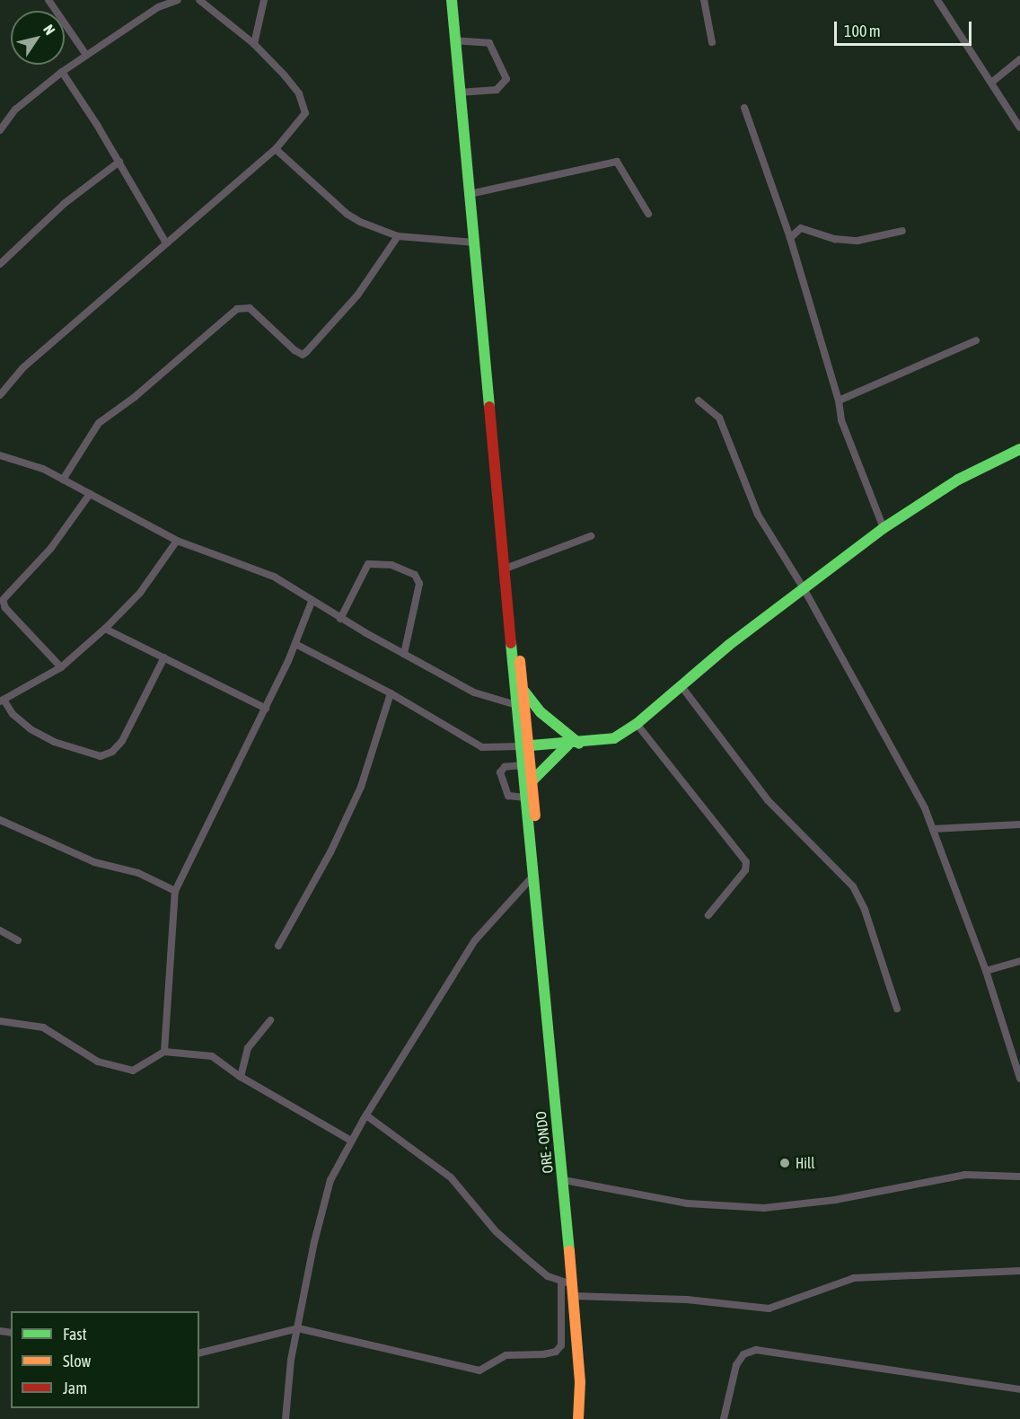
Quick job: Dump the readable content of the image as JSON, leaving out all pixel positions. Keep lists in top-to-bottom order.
{
  "streets": {
    "main road": ["ORE - ONDO"]
  },
  "places": ["Hill"],
  "legend": ["Fast", "Slow", "Jam"],
  "scale_bar": "100 m",
  "north": "top right"
}
